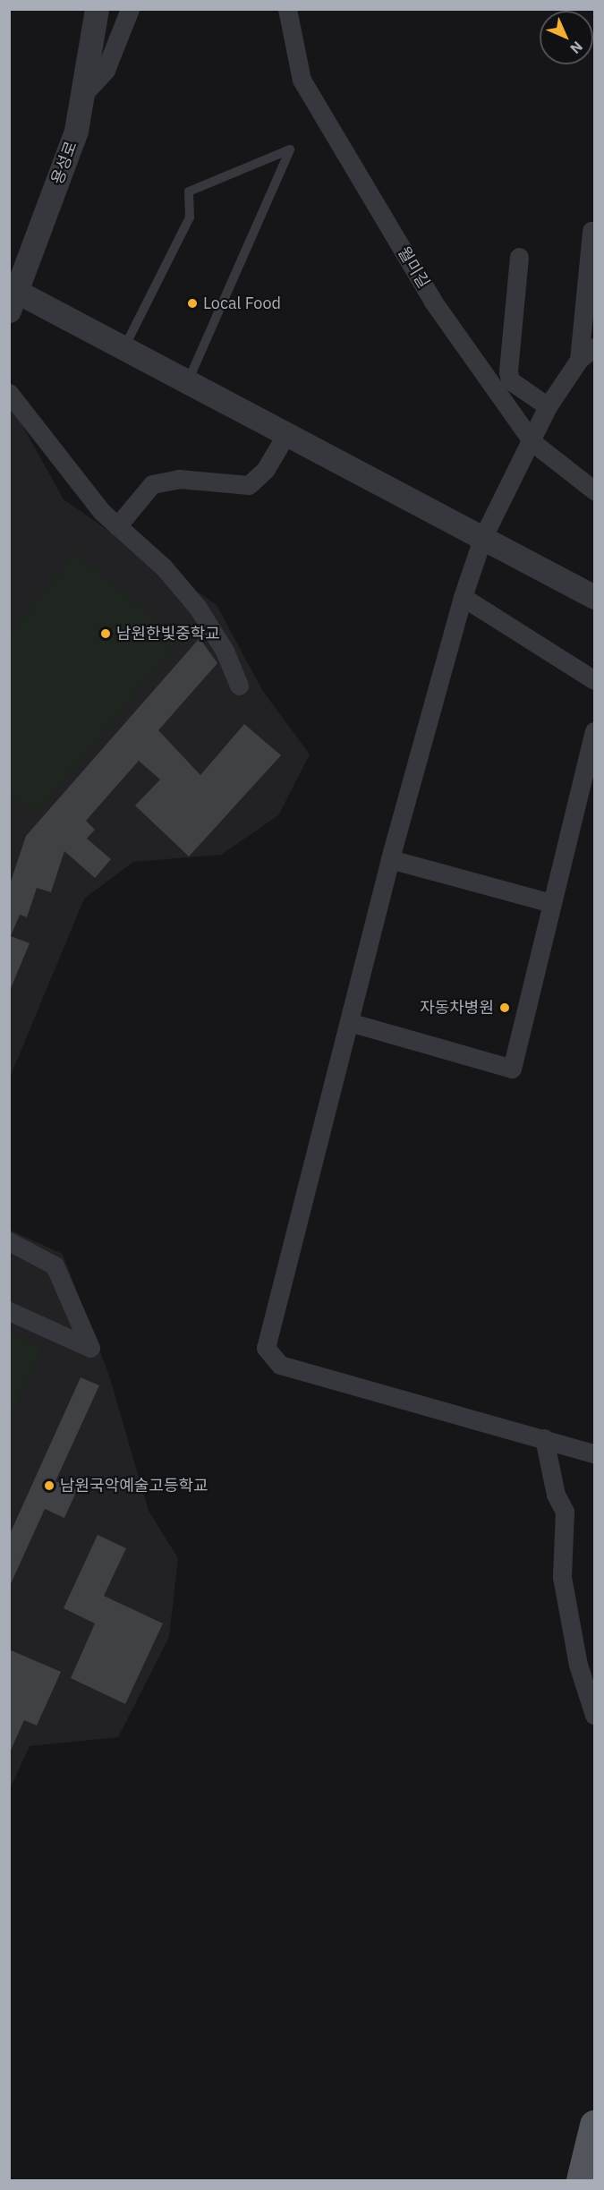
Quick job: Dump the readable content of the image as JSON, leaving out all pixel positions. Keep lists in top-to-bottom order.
{
  "streets": {
    "street": ["용성로", "월미길"]
  },
  "places": [
    "Local Food",
    "남원한빛중학교",
    "자동차병원",
    "남원국악예술고등학교"
  ],
  "north": "bottom right"
}
